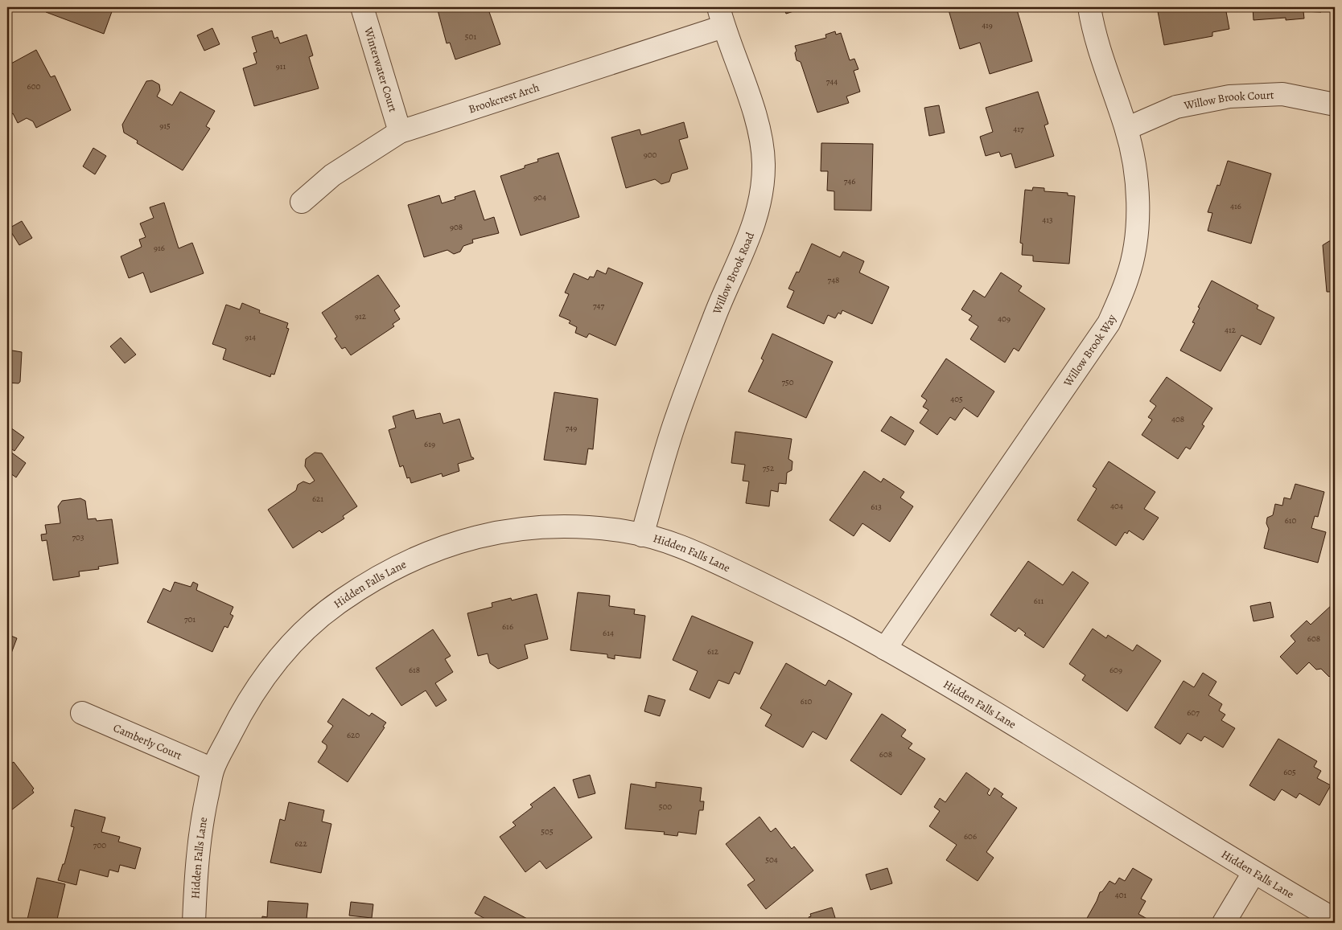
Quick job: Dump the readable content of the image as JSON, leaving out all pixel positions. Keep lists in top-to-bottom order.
{
  "streets": {
    "street": [
      "Winterwater Court",
      "Brookcrest Arch",
      "Willow Brook Court",
      "Willow Brook Road",
      "Willow Brook Way",
      "Hidden Falls Lane",
      "Camberly Court"
    ]
  },
  "crossings": [
    ["Winterwater Court", "Brookcrest Arch"],
    ["Brookcrest Arch", "Willow Brook Road"],
    ["Willow Brook Court", "Willow Brook Way"],
    ["Willow Brook Road", "Hidden Falls Lane"],
    ["Willow Brook Way", "Hidden Falls Lane"],
    ["Hidden Falls Lane", "Camberly Court"]
  ],
  "house_numbers": [
    "419",
    "501",
    "911",
    "744",
    "600",
    "915",
    "417",
    "900",
    "746",
    "904",
    "416",
    "413",
    "908",
    "916",
    "748",
    "747",
    "912",
    "409",
    "412",
    "914",
    "750",
    "405",
    "408",
    "749",
    "619",
    "752",
    "621",
    "404",
    "613",
    "610",
    "703",
    "611",
    "701",
    "616",
    "614",
    "608",
    "612",
    "618",
    "609",
    "610",
    "607",
    "620",
    "608",
    "605",
    "500",
    "505",
    "606",
    "622",
    "700",
    "504",
    "401"
  ]
}
